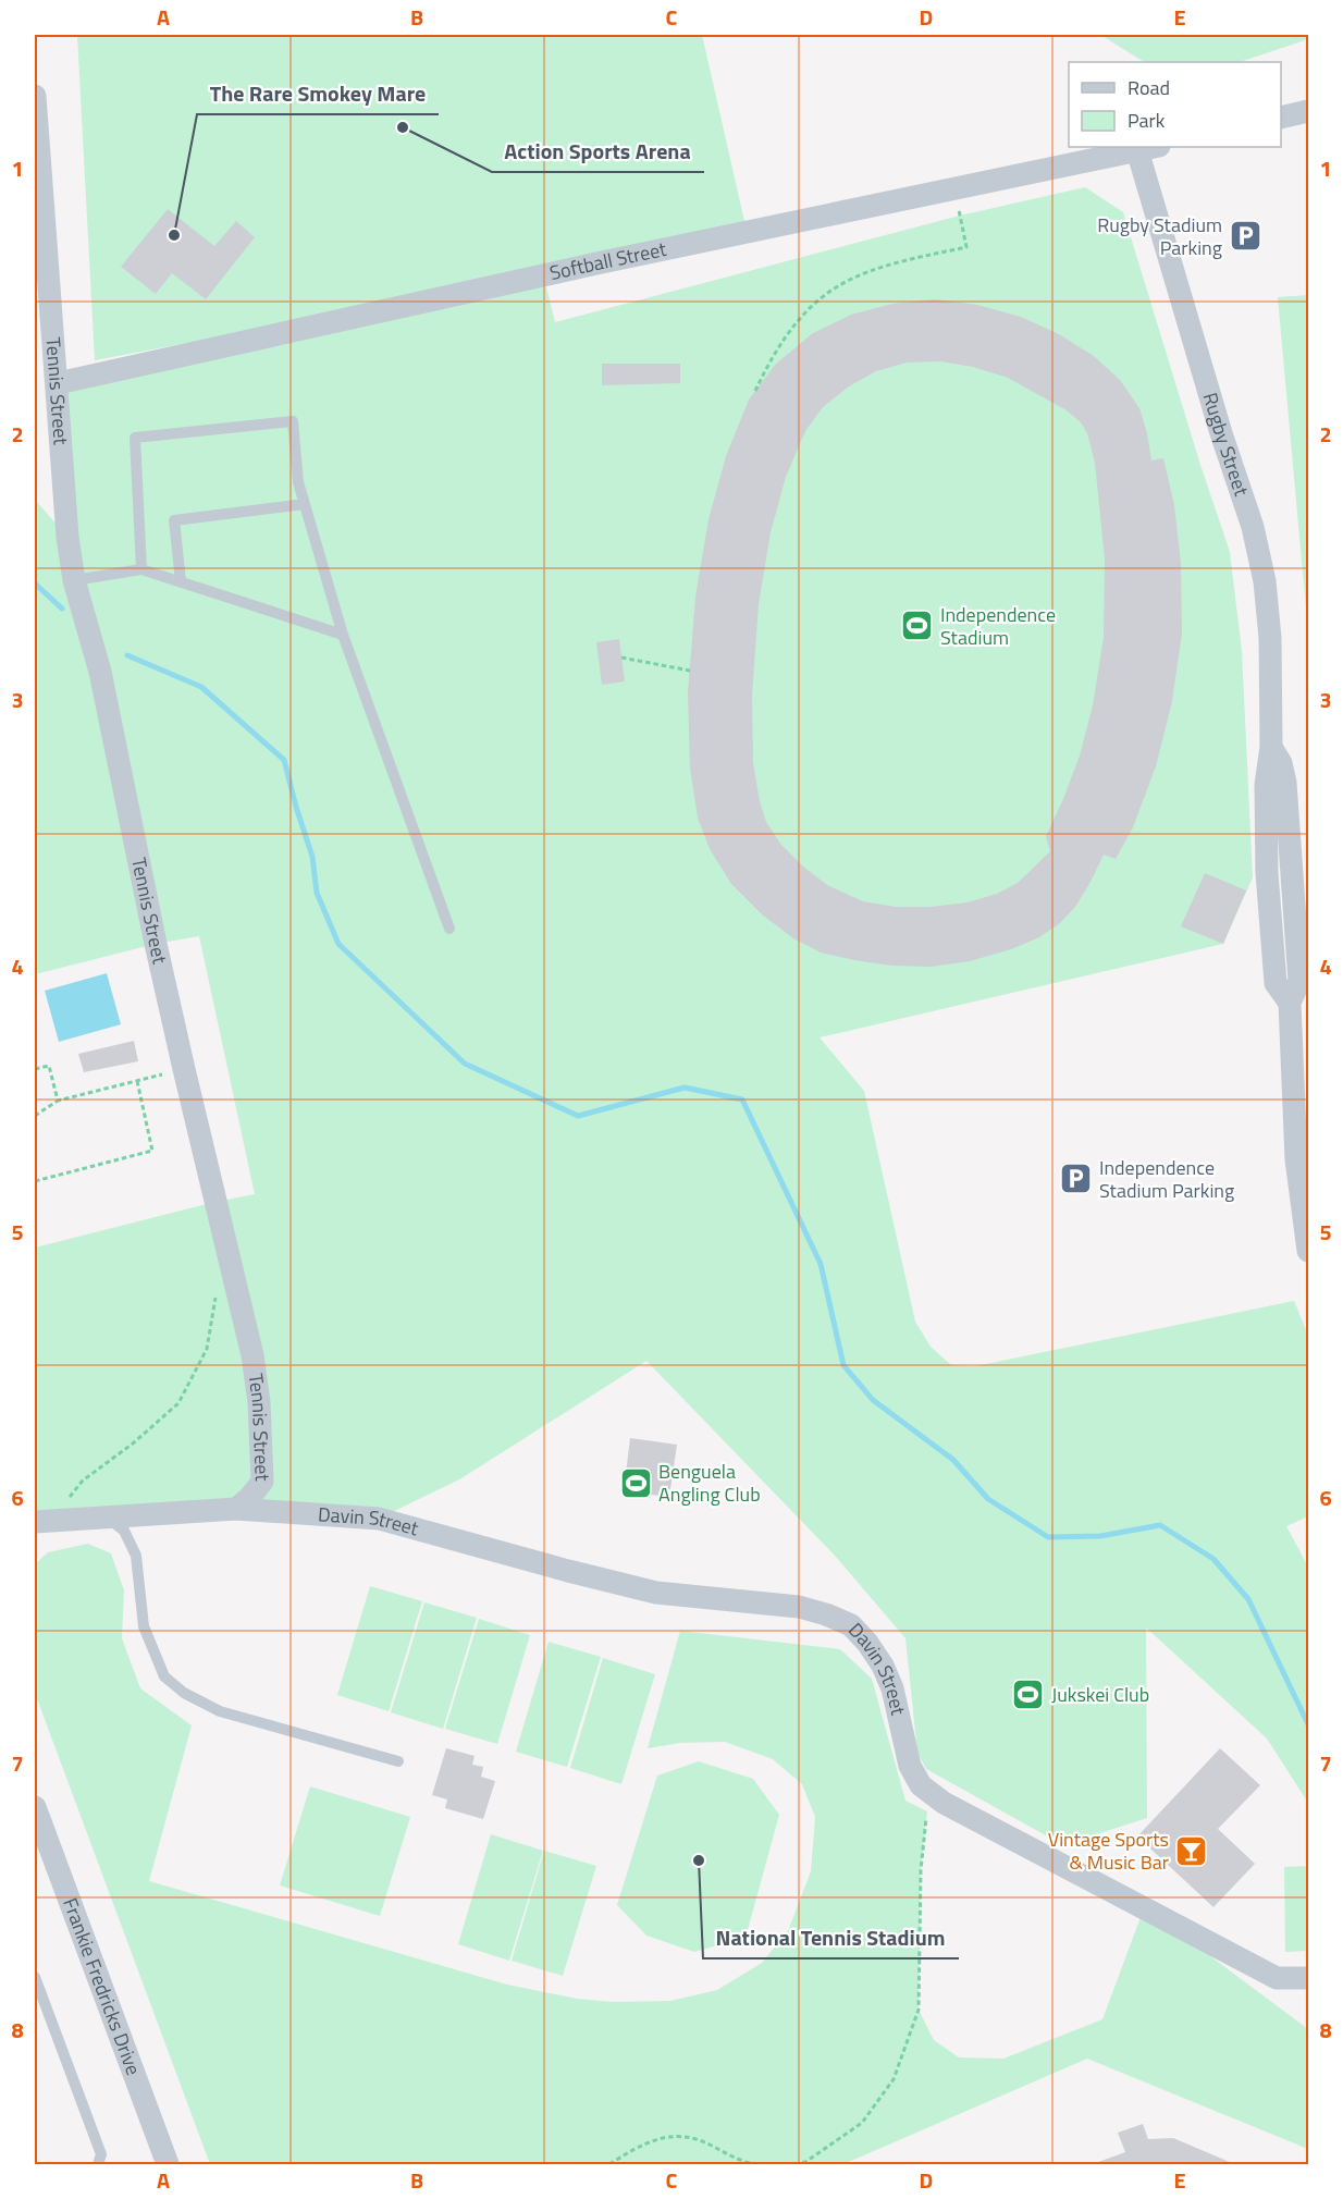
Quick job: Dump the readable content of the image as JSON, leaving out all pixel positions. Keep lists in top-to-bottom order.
{
  "streets": {
    "street": [
      "Softball Street",
      "Tennis Street",
      "Rugby Street",
      "Davin Street",
      "Frankie Fredricks Drive"
    ]
  },
  "crossings": [
    ["Softball Street", "Tennis Street"],
    ["Softball Street", "Rugby Street"],
    ["Tennis Street", "Davin Street"]
  ],
  "places": {
    "other": ["Action Sports Arena", "The Rare Smokey Mare", "National Tennis Stadium"],
    "parking": ["Rugby Stadium Parking", "Independence Stadium Parking"],
    "sports": ["Independence Stadium", "Benguela Angling Club", "Jukskei Club"],
    "bar": ["Vintage Sports & Music Bar"]
  },
  "legend": ["Road", "Park"],
  "grid": {
    "columns": [
      "A",
      "B",
      "C",
      "D",
      "E"
    ],
    "rows": [
      "1",
      "2",
      "3",
      "4",
      "5",
      "6",
      "7",
      "8"
    ]
  }
}
